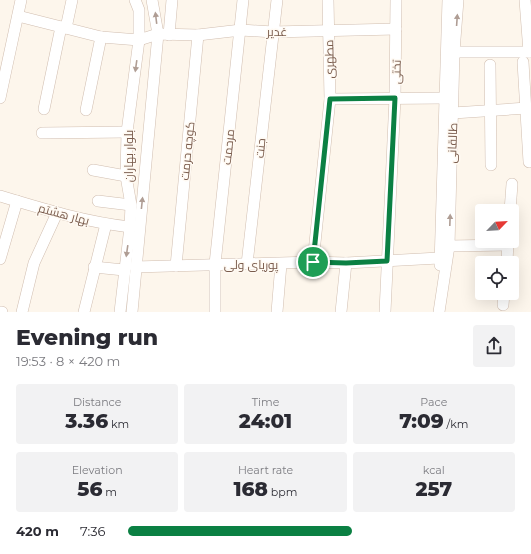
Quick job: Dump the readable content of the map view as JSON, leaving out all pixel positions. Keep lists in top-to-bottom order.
{
  "streets": {
    "street": [
      "غدیر",
      "مطهری",
      "تختی",
      "طالقانی",
      "مرحمت",
      "جنت",
      "کوچه حرمت",
      "بلوار بهاران",
      "بهار هشتم",
      "پوریای ولی"
    ]
  },
  "crossings": [
    ["غدیر", "مطهری"],
    ["غدیر", "تختی"],
    ["غدیر", "مرحمت"],
    ["غدیر", "جنت"],
    ["غدیر", "کوچه حرمت"],
    ["غدیر", "بلوار بهاران"],
    ["مطهری", "پوریای ولی"],
    ["تختی", "پوریای ولی"],
    ["طالقانی", "پوریای ولی"],
    ["مرحمت", "پوریای ولی"],
    ["جنت", "پوریای ولی"],
    ["کوچه حرمت", "پوریای ولی"],
    ["بلوار بهاران", "بهار هشتم"],
    ["بلوار بهاران", "پوریای ولی"]
  ],
  "north": "top right",
  "page": {
    "heading": ["Evening run", "19:53 · 8 × 420 m"],
    "stats": [
      ["Distance", "3.36 km"],
      ["Time", "24:01"],
      ["Pace", "7:09 /km"],
      ["Elevation", "56 m"],
      ["Heart rate", "168 bpm"],
      ["kcal", "257"]
    ],
    "list": [
      {
        "name": "420 m",
        "note": "7:36"
      }
    ]
  }
}
